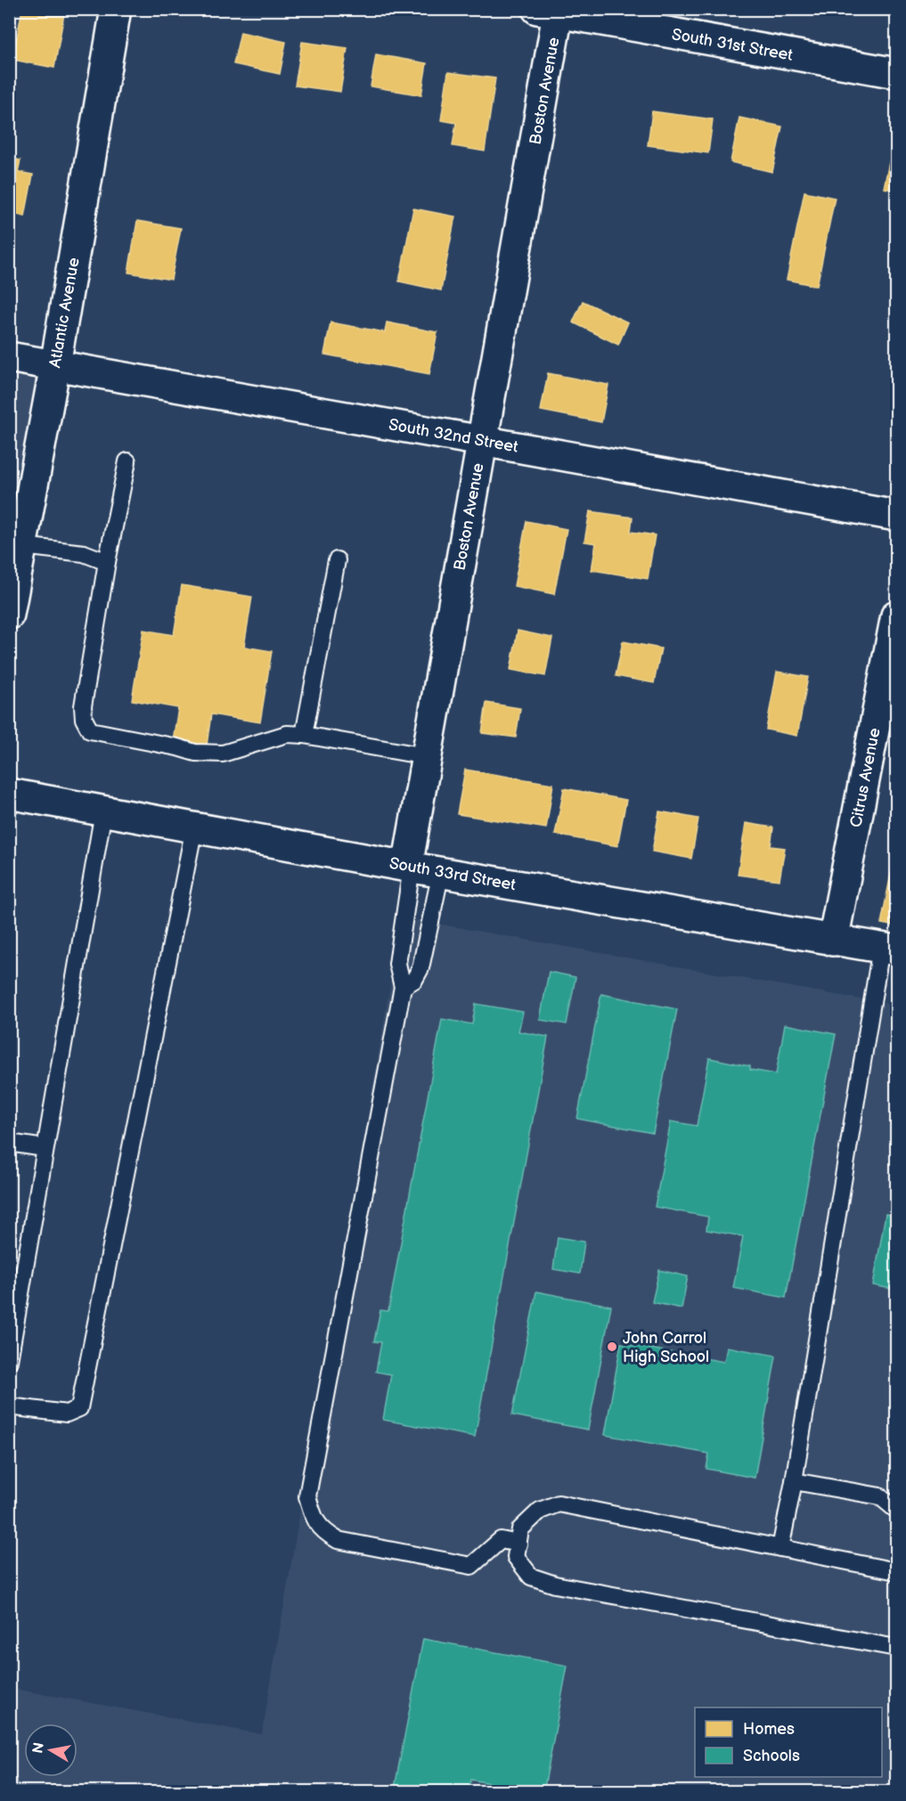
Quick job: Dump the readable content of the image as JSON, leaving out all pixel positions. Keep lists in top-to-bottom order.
{
  "streets": {
    "street": [
      "South 31st Street",
      "Boston Avenue",
      "Atlantic Avenue",
      "South 32nd Street",
      "Citrus Avenue",
      "South 33rd Street"
    ]
  },
  "crossings": [
    ["South 31st Street", "Boston Avenue"],
    ["Boston Avenue", "South 32nd Street"],
    ["Boston Avenue", "South 33rd Street"],
    ["Atlantic Avenue", "South 32nd Street"],
    ["Citrus Avenue", "South 33rd Street"]
  ],
  "places": ["John Carrol High School"],
  "legend": ["Homes", "Schools"],
  "north": "left"
}
